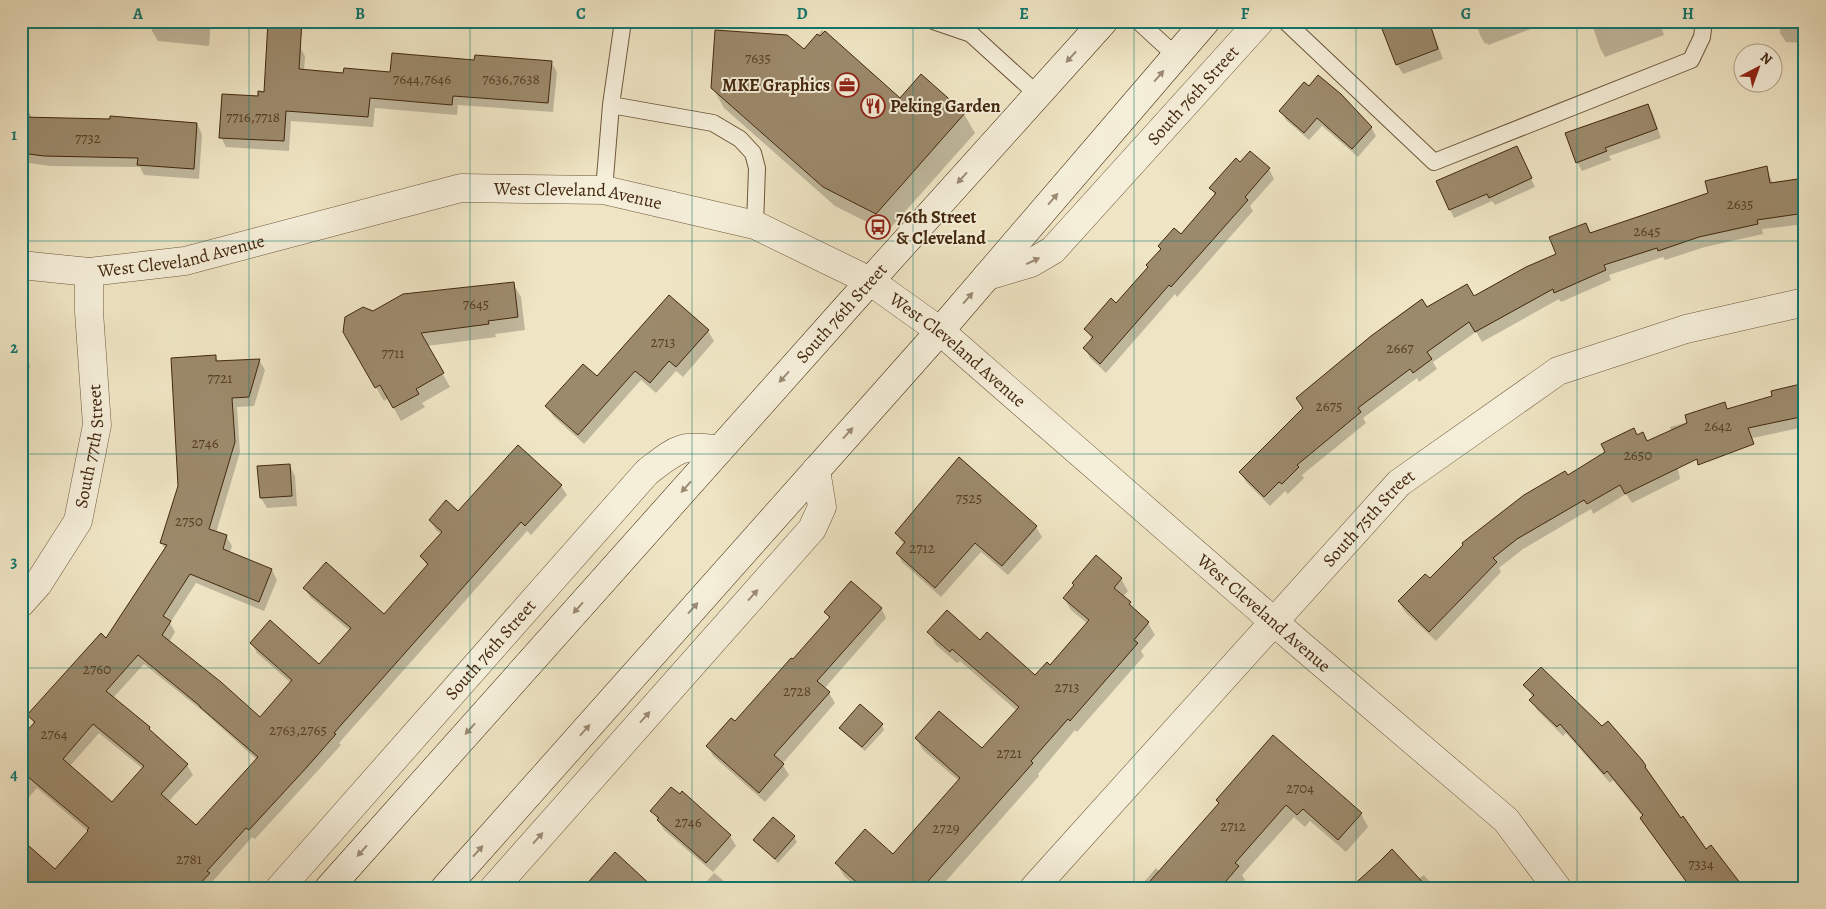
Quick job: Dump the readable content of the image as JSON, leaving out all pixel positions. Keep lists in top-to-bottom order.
{
  "streets": {
    "street": [
      "South 76th Street",
      "West Cleveland Avenue",
      "South 77th Street",
      "South 75th Street"
    ]
  },
  "crossings": [
    ["South 76th Street", "West Cleveland Avenue"],
    ["West Cleveland Avenue", "South 77th Street"],
    ["West Cleveland Avenue", "South 75th Street"]
  ],
  "places": {
    "office": ["MKE Graphics"],
    "restaurant": ["Peking Garden"],
    "bus stop": ["76th Street & Cleveland"]
  },
  "house_numbers": [
    "7635",
    "7644,7646",
    "7636,7638",
    "7716,7718",
    "7732",
    "2635",
    "2645",
    "7645",
    "2713",
    "2667",
    "7711",
    "7721",
    "2675",
    "2642",
    "2746",
    "2650",
    "7525",
    "2750",
    "2712",
    "2760",
    "2713",
    "2728",
    "2763,2765",
    "2764",
    "2721",
    "2704",
    "2746",
    "2712",
    "2729",
    "2781",
    "7334"
  ],
  "north": "top right",
  "grid": {
    "columns": [
      "A",
      "B",
      "C",
      "D",
      "E",
      "F",
      "G",
      "H"
    ],
    "rows": [
      "1",
      "2",
      "3",
      "4"
    ]
  }
}
